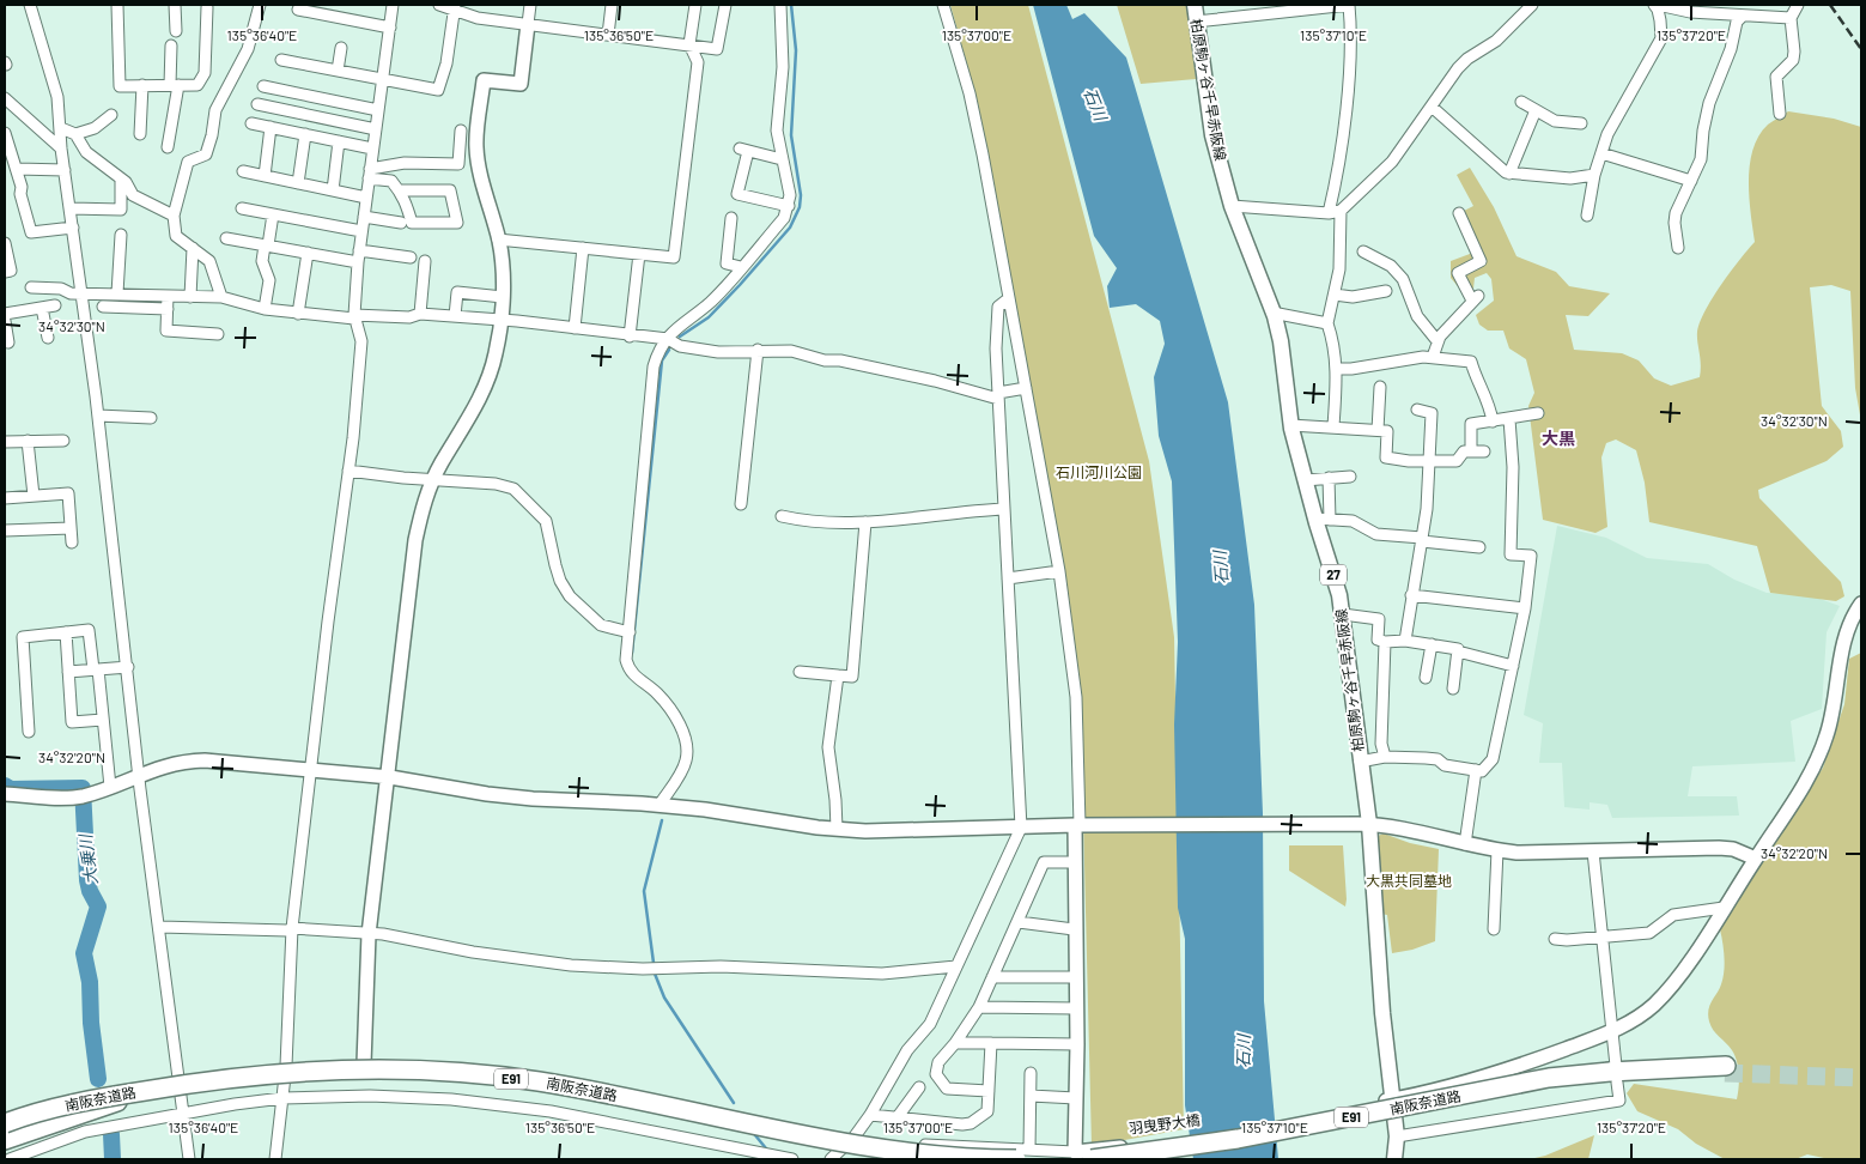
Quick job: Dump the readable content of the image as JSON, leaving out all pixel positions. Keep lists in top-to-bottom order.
{
  "streets": {
    "highway": ["E91", "南阪奈道路"],
    "main road": ["柏原駒ヶ谷千早赤阪線", "27"],
    "street": ["羽曳野大橋"]
  },
  "crossings": [
    ["柏原駒ヶ谷千早赤阪線", "羽曳野大橋"],
    ["南阪奈道路", "羽曳野大橋"]
  ],
  "districts": ["大黒"],
  "water": ["石川", "大乗川"],
  "parks": ["石川河川公園", "大黒共同墓地"],
  "coordinates": [
    "135°36'40\"E",
    "135°36'50\"E",
    "135°37'00\"E",
    "135°37'10\"E",
    "135°37'20\"E",
    "34°32'30\"N",
    "34°32'20\"N"
  ]
}
